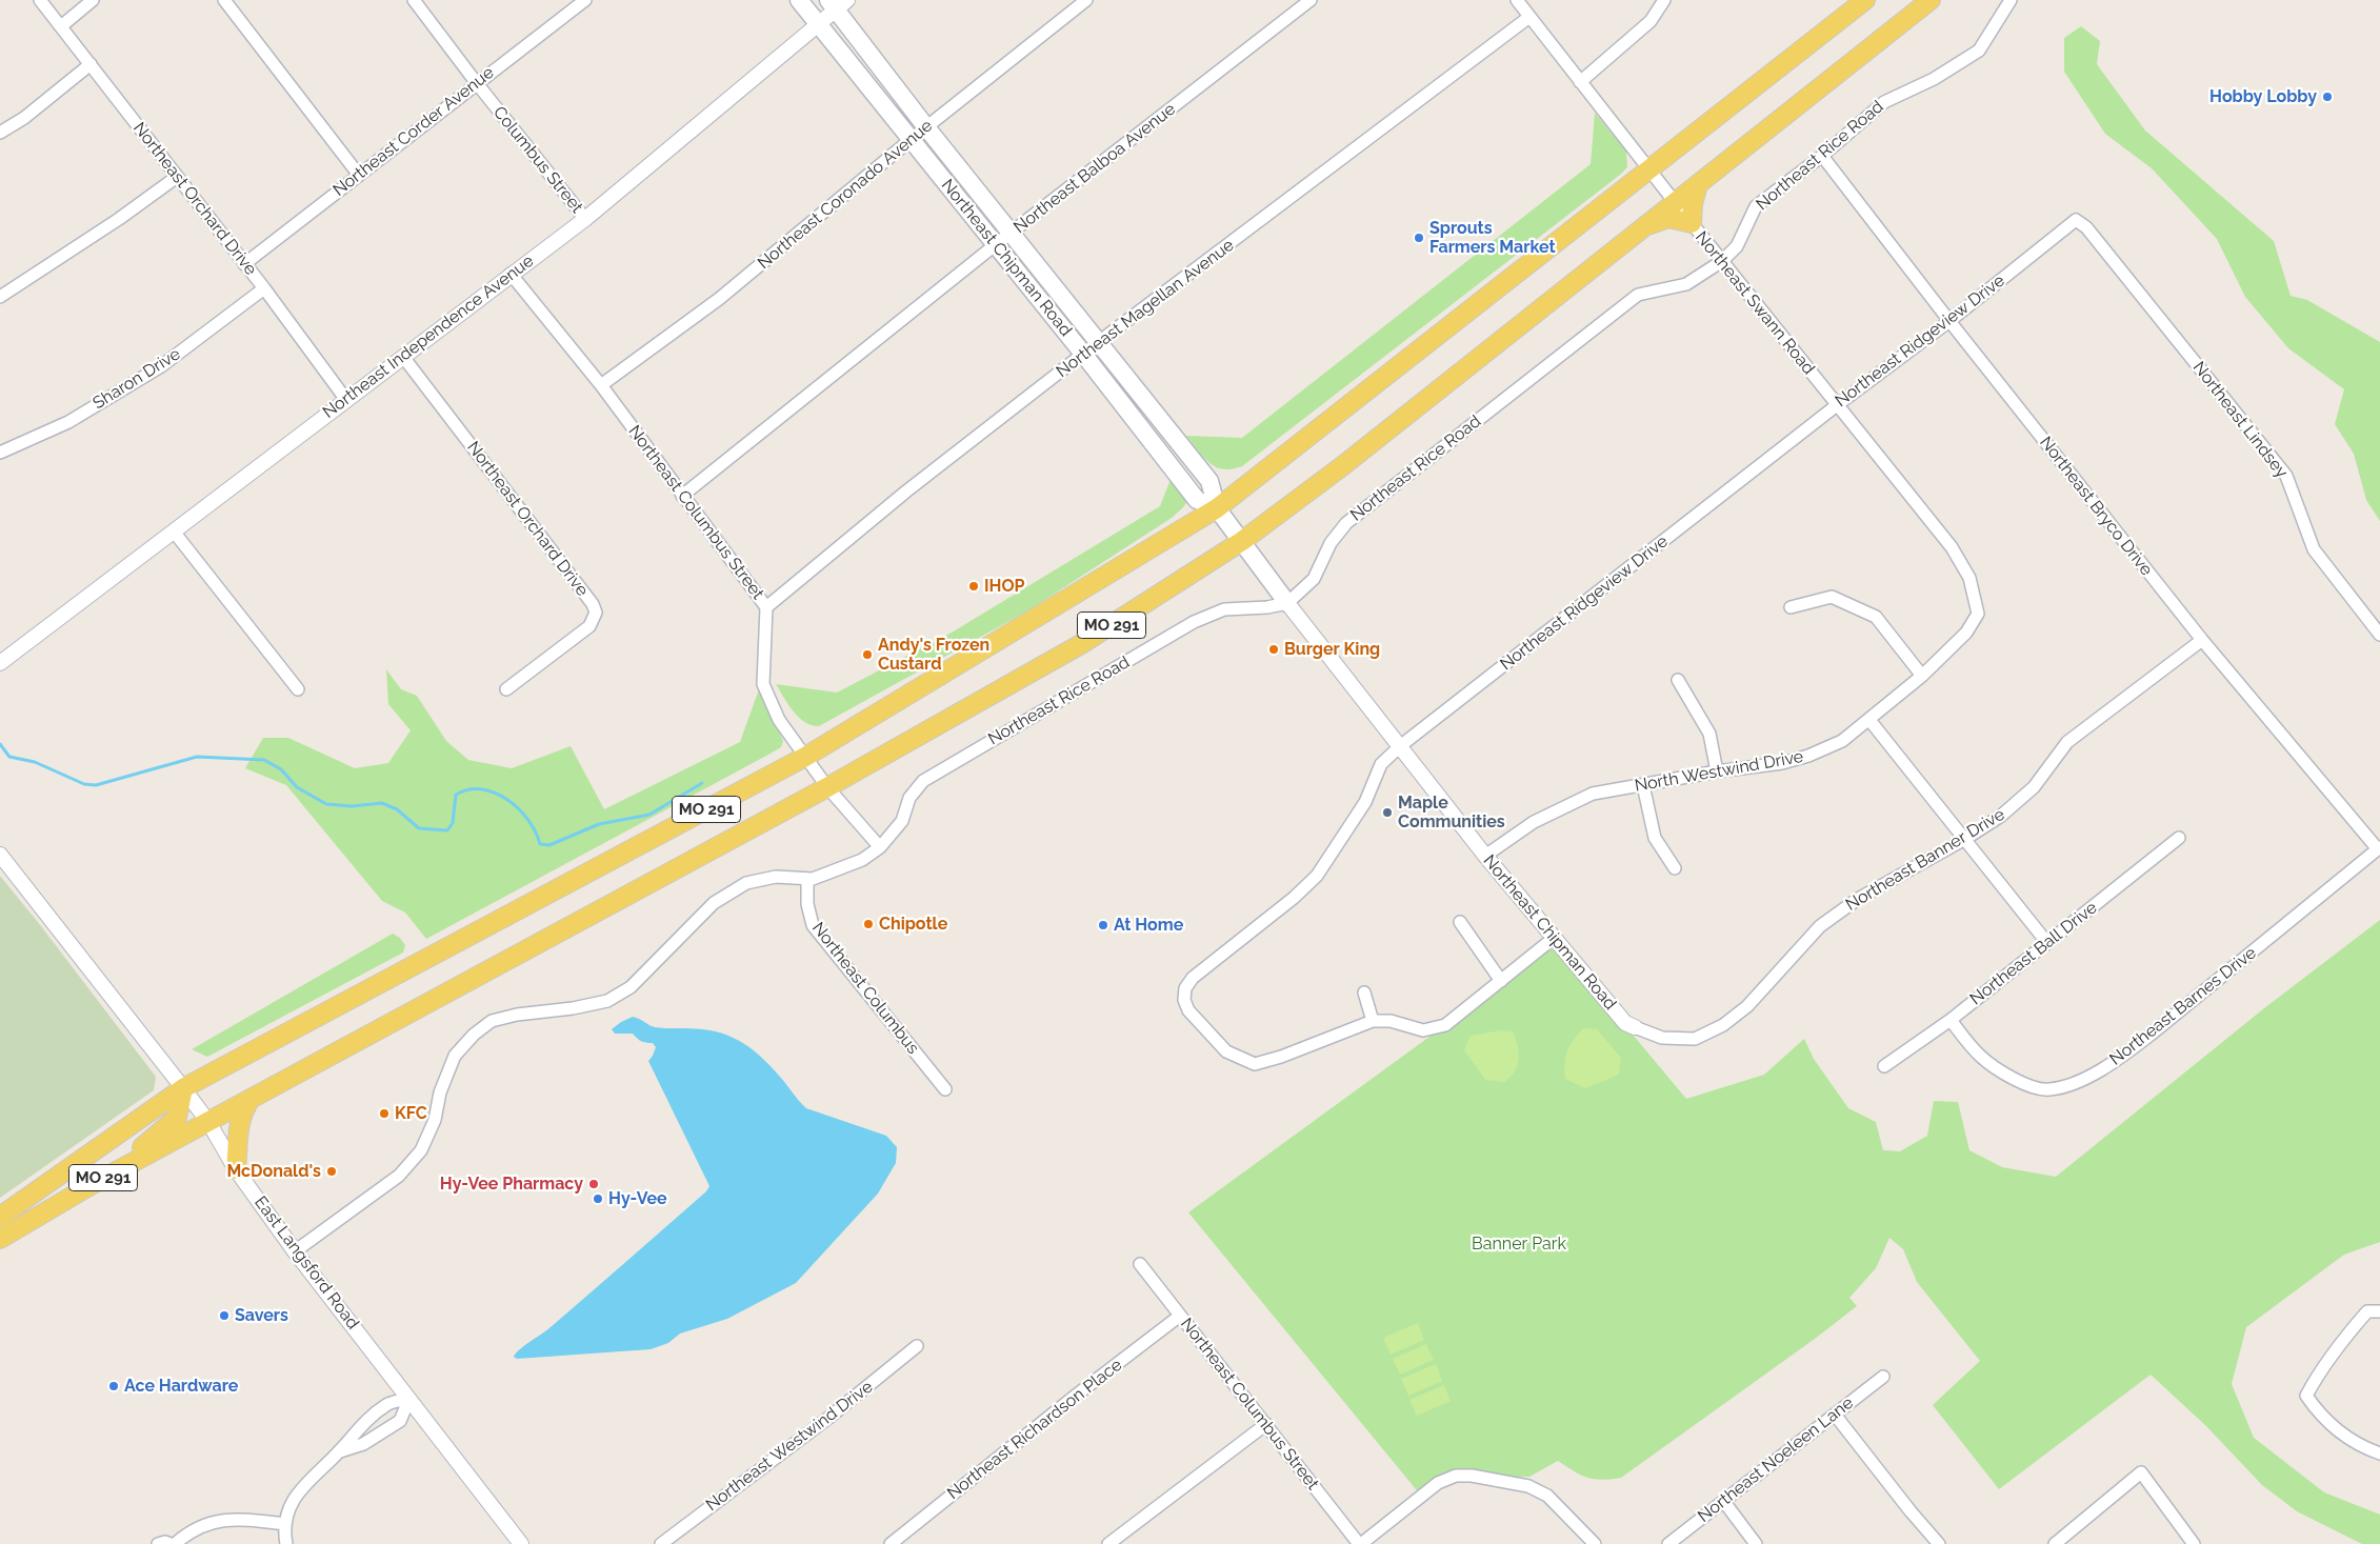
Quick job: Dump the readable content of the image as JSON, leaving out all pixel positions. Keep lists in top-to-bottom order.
{
  "streets": {
    "main road": ["Northeast Chipman Road", "MO 291"],
    "street": [
      "Northeast Corder Avenue",
      "Northeast Rice Road",
      "Columbus Street",
      "Northeast Balboa Avenue",
      "Northeast Coronado Avenue",
      "Northeast Orchard Drive",
      "Northeast Swann Road",
      "Northeast Magellan Avenue",
      "Northeast Independence Avenue",
      "Northeast Ridgeview Drive",
      "Sharon Drive",
      "Northeast Lindsey",
      "Northeast Bryco Drive",
      "Northeast Columbus Street",
      "North Westwind Drive",
      "Northeast Banner Drive",
      "Northeast Ball Drive",
      "Northeast Columbus",
      "Northeast Barnes Drive",
      "East Langsford Road",
      "Northeast Richardson Place",
      "Northeast Westwind Drive",
      "Northeast Noeleen Lane"
    ]
  },
  "crossings": [
    ["Northeast Corder Avenue", "Columbus Street"],
    ["Northeast Corder Avenue", "Northeast Orchard Drive"],
    ["Northeast Rice Road", "Northeast Chipman Road"],
    ["Northeast Rice Road", "Northeast Swann Road"],
    ["Northeast Rice Road", "Northeast Bryco Drive"],
    ["Northeast Rice Road", "Northeast Columbus Street"],
    ["Northeast Rice Road", "Northeast Columbus"],
    ["Northeast Rice Road", "East Langsford Road"],
    ["Columbus Street", "Northeast Independence Avenue"],
    ["Northeast Balboa Avenue", "Northeast Chipman Road"],
    ["Northeast Balboa Avenue", "Northeast Columbus Street"],
    ["Northeast Coronado Avenue", "Northeast Chipman Road"],
    ["Northeast Coronado Avenue", "Northeast Columbus Street"],
    ["Northeast Orchard Drive", "Northeast Independence Avenue"],
    ["Northeast Orchard Drive", "Sharon Drive"],
    ["Northeast Chipman Road", "Northeast Magellan Avenue"],
    ["Northeast Chipman Road", "Northeast Independence Avenue"],
    ["Northeast Chipman Road", "Northeast Ridgeview Drive"],
    ["Northeast Chipman Road", "MO 291"],
    ["Northeast Chipman Road", "North Westwind Drive"],
    ["Northeast Chipman Road", "Northeast Banner Drive"],
    ["Northeast Swann Road", "Northeast Magellan Avenue"],
    ["Northeast Swann Road", "Northeast Ridgeview Drive"],
    ["Northeast Swann Road", "MO 291"],
    ["Northeast Swann Road", "North Westwind Drive"],
    ["Northeast Magellan Avenue", "Northeast Columbus Street"],
    ["Northeast Independence Avenue", "Northeast Columbus Street"],
    ["Northeast Ridgeview Drive", "Northeast Lindsey"],
    ["Northeast Ridgeview Drive", "Northeast Bryco Drive"],
    ["Northeast Bryco Drive", "Northeast Banner Drive"],
    ["Northeast Bryco Drive", "Northeast Barnes Drive"],
    ["Northeast Columbus Street", "MO 291"],
    ["Northeast Columbus Street", "Northeast Richardson Place"],
    ["MO 291", "East Langsford Road"],
    ["Northeast Ball Drive", "Northeast Barnes Drive"]
  ],
  "parks": ["Banner Park"],
  "places": [
    "Hobby Lobby",
    "Sprouts Farmers Market",
    "IHOP",
    "Burger King",
    "Andy's Frozen Custard",
    "Maple Communities",
    "Chipotle",
    "At Home",
    "KFC",
    "McDonald's",
    "Hy-Vee Pharmacy",
    "Hy-Vee",
    "Savers",
    "Ace Hardware"
  ]
}
